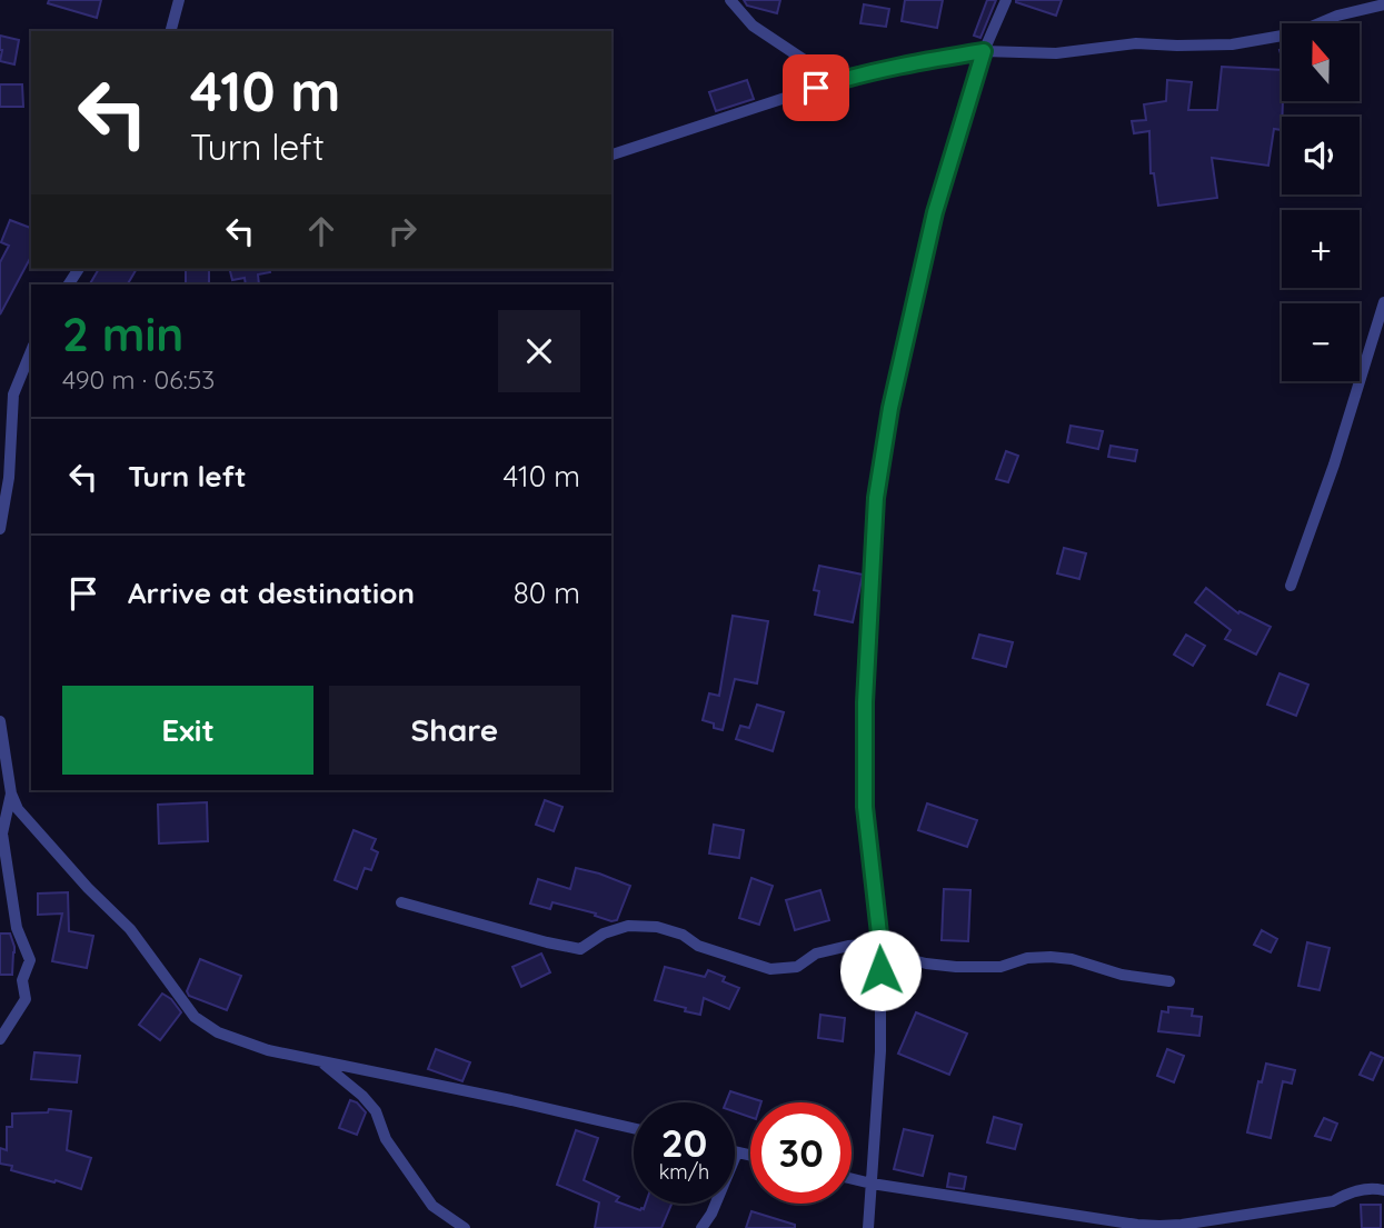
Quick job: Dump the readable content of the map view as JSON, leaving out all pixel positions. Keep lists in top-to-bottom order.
{
  "north": "top",
  "page": {
    "map_buttons": ["+", "−"],
    "turn": ["410 m", "Turn left"],
    "heading": ["2 min", "490 m · 06:53"],
    "list": [
      {
        "name": "Turn left",
        "value": "410 m"
      },
      {
        "name": "Arrive at destination",
        "value": "80 m"
      }
    ],
    "buttons": ["Exit", "Share"],
    "speed": "20 km/h",
    "limit": "30"
  }
}
